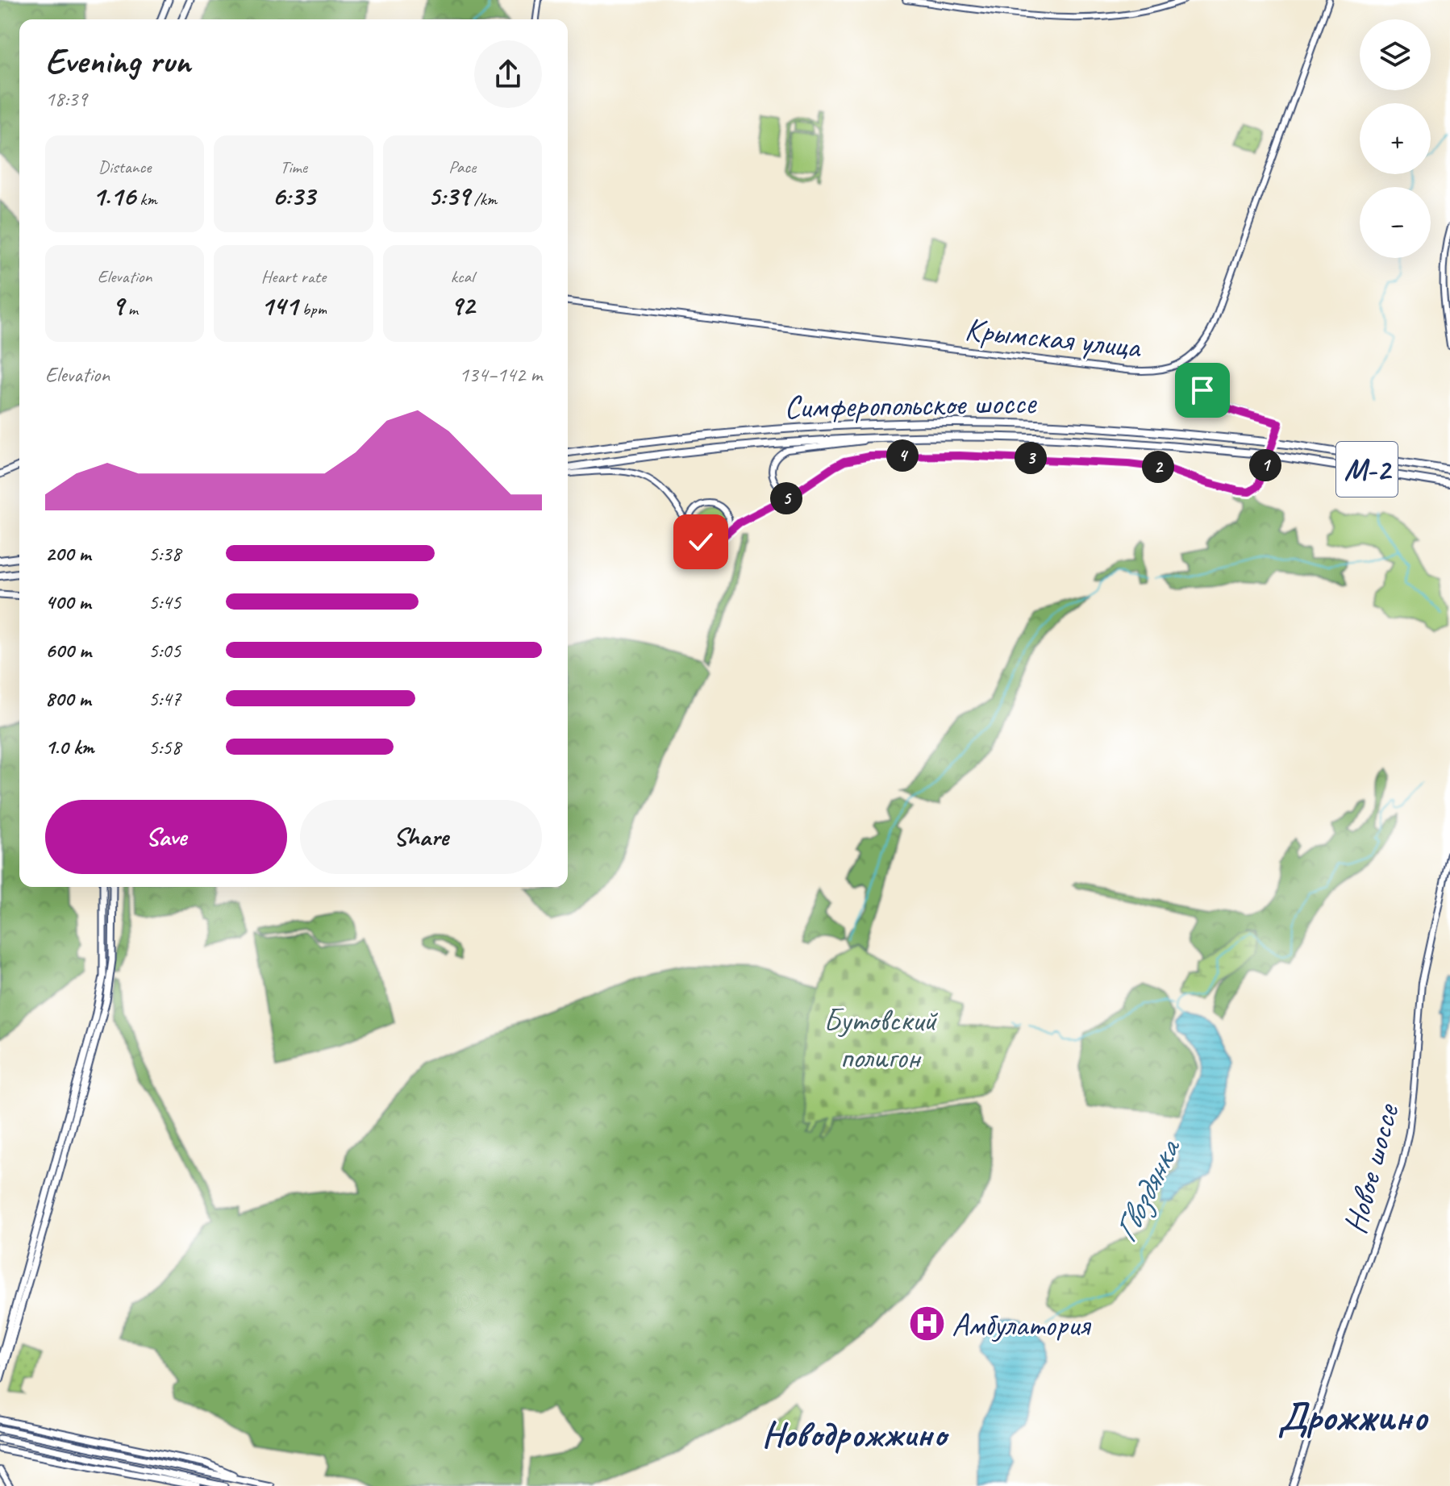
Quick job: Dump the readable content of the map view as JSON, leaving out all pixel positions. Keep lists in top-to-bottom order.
{
  "streets": {
    "highway": ["Симферопольское шоссе", "М-2"],
    "street": ["Крымская улица", "Новое шоссе"]
  },
  "districts": ["Дрожжино", "Новодрожжино"],
  "water": ["Гвоздянка"],
  "parks": ["Бутовский полигон"],
  "places": {
    "hospital": ["Амбулатория"]
  },
  "page": {
    "map_buttons": ["+", "−"],
    "heading": ["Evening run", "18:39"],
    "stats": [
      ["Distance", "1.16 km"],
      ["Time", "6:33"],
      ["Pace", "5:39 /km"],
      ["Elevation", "9 m"],
      ["Heart rate", "141 bpm"],
      ["kcal", "92"]
    ],
    "chart": ["Elevation", "134–142 m"],
    "pins": [
      "4",
      "3",
      "1",
      "2",
      "5"
    ],
    "list": [
      {
        "name": "200 m",
        "note": "5:38"
      },
      {
        "name": "400 m",
        "note": "5:45"
      },
      {
        "name": "600 m",
        "note": "5:05"
      },
      {
        "name": "800 m",
        "note": "5:47"
      },
      {
        "name": "1.0 km",
        "note": "5:58"
      }
    ],
    "buttons": ["Save", "Share"]
  }
}
